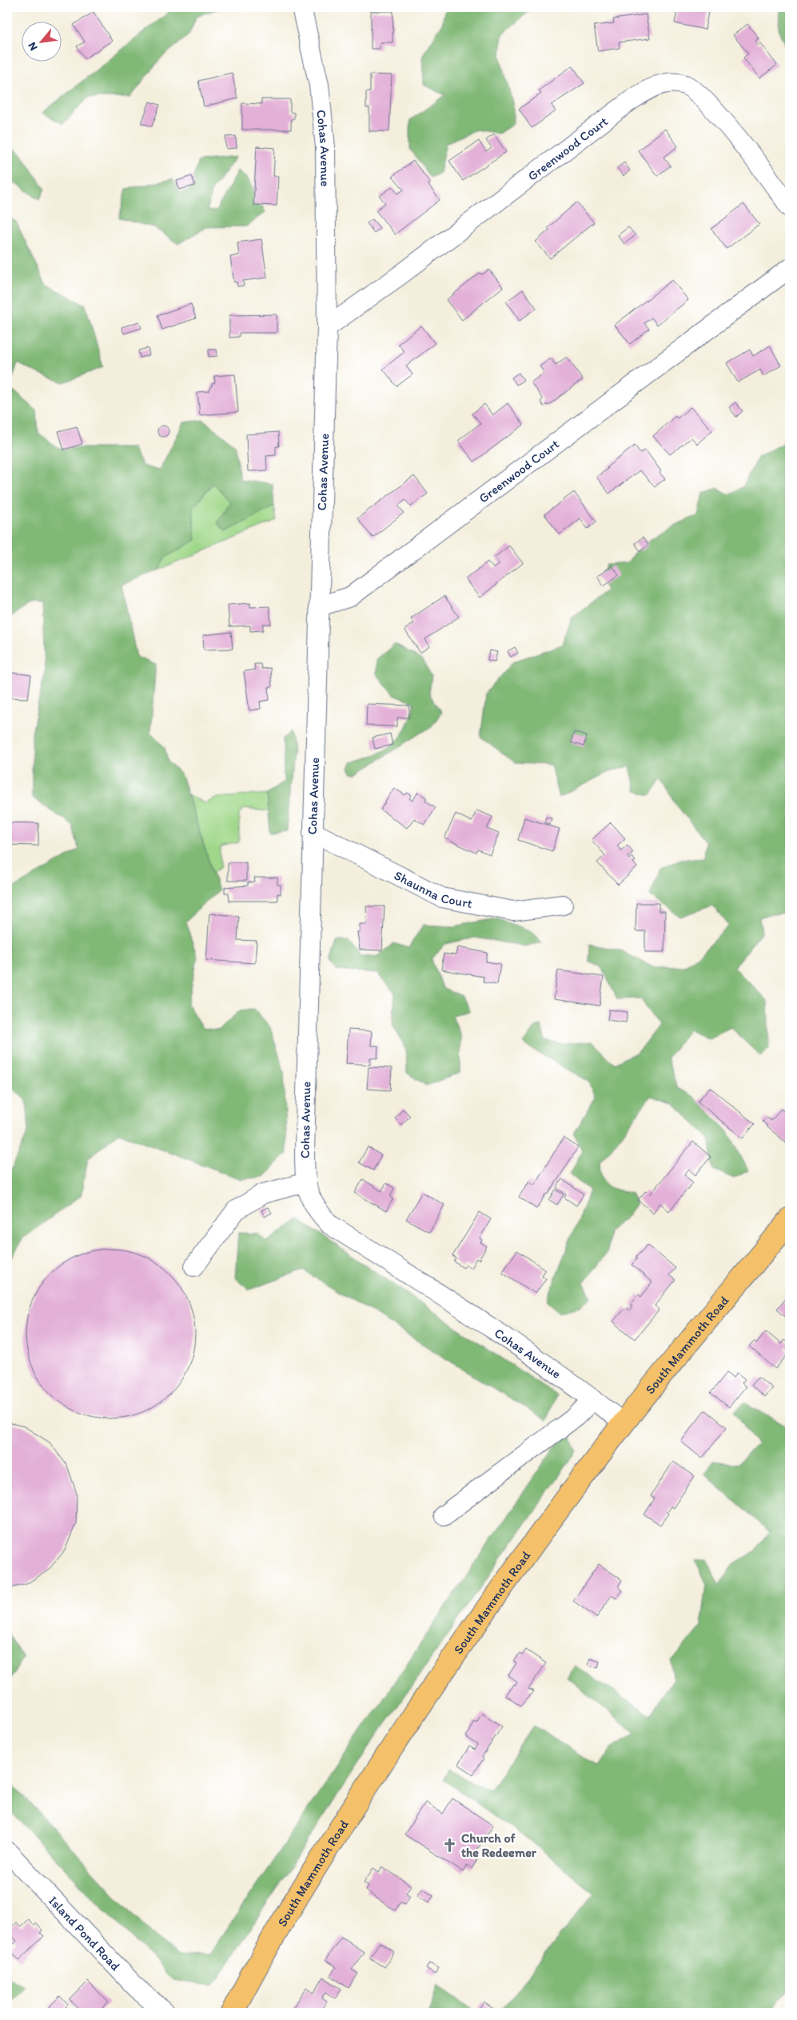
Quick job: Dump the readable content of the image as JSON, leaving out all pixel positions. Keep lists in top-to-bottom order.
{
  "streets": {
    "main road": ["South Mammoth Road"],
    "street": [
      "Cohas Avenue",
      "Greenwood Court",
      "Shaunna Court",
      "Island Pond Road"
    ]
  },
  "crossings": [
    ["Cohas Avenue", "Greenwood Court"],
    ["Cohas Avenue", "Shaunna Court"],
    ["Cohas Avenue", "South Mammoth Road"]
  ],
  "places": {
    "church": ["Church of the Redeemer"]
  },
  "north": "bottom left"
}
